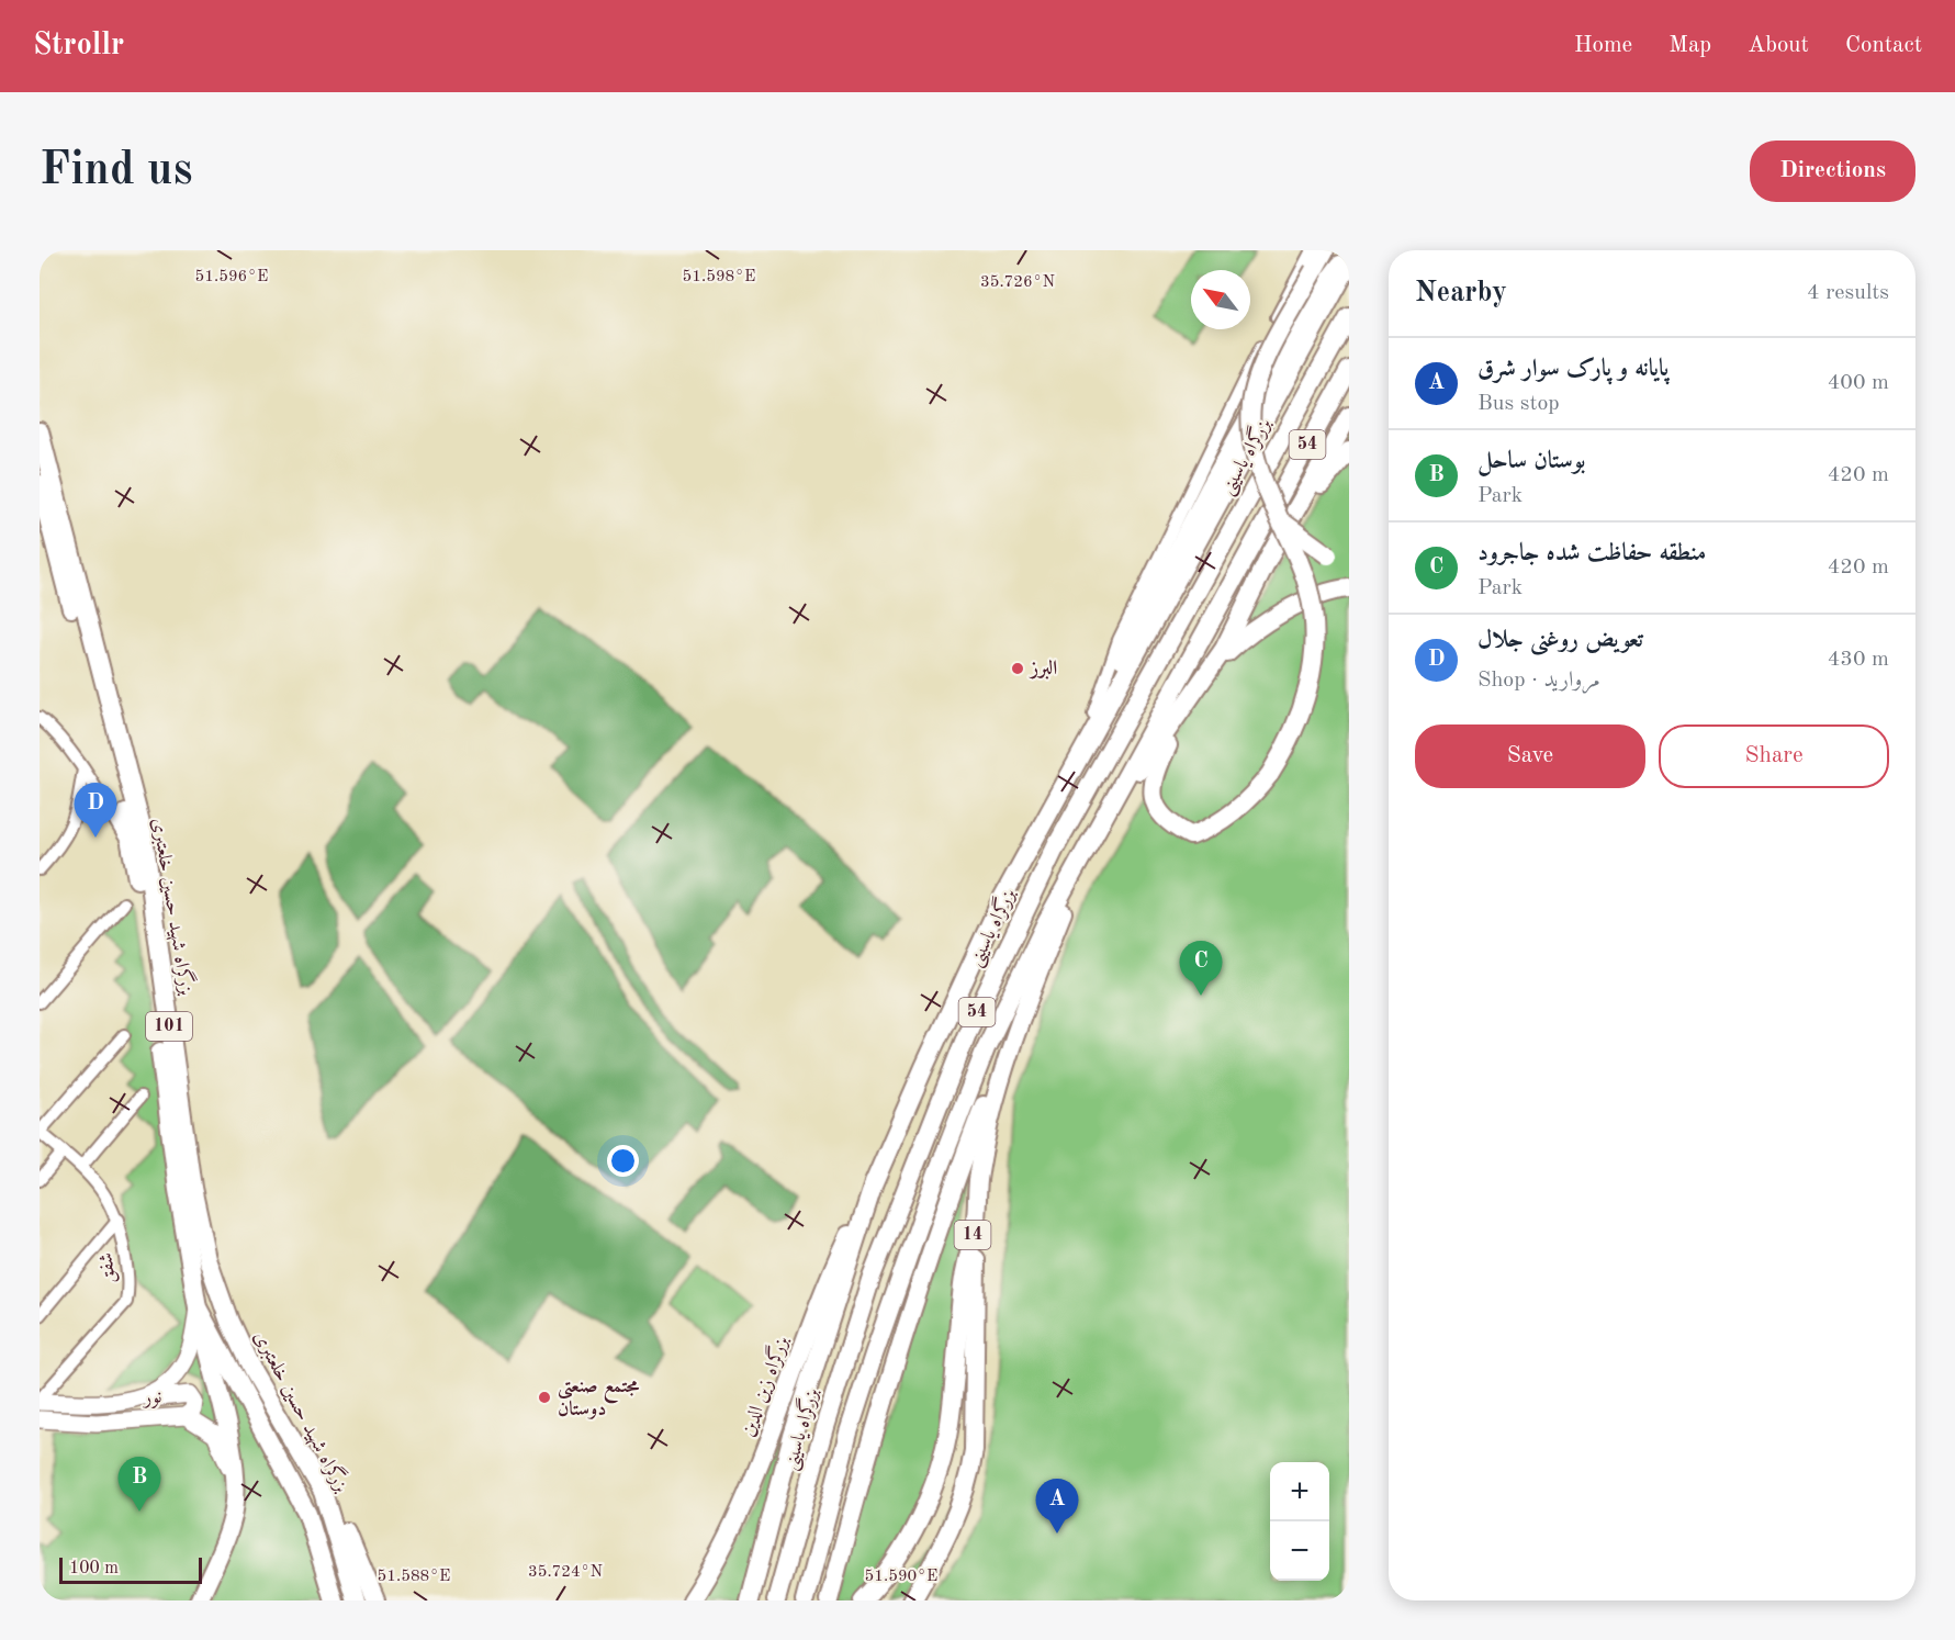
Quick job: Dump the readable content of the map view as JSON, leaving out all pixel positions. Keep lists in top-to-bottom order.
{
  "streets": {
    "highway": [
      "54",
      "بزرگراه یاسینی",
      "بزرگراه شهید حسین خلعتبری",
      "101",
      "14",
      "بزرگراه زین الدین"
    ],
    "main road": ["نور"],
    "street": ["شفق"]
  },
  "crossings": [
    ["54", "14"],
    ["بزرگراه شهید حسین خلعتبری", "نور"],
    ["شفق", "نور"]
  ],
  "places": ["البرز", "مجتمع صنعتی دوستان"],
  "scale_bar": "100 m",
  "north": "top left",
  "page": {
    "header": "Strollr",
    "nav": [
      "Home",
      "Map",
      "About",
      "Contact"
    ],
    "buttons": [
      "Directions",
      ["Save", "Share"]
    ],
    "title": "Find us",
    "heading": ["Nearby", "4 results"],
    "list": [
      {
        "mark": "A",
        "name": "پایانه و پارک‌ سوار شرق",
        "note": "Bus stop",
        "value": "400 m"
      },
      {
        "mark": "B",
        "name": "بوستان ساحل",
        "note": "Park",
        "value": "420 m"
      },
      {
        "mark": "C",
        "name": "منطقه حفاظت شده جاجرود",
        "note": "Park",
        "value": "420 m"
      },
      {
        "mark": "D",
        "name": "تعویض روغنی جلال",
        "note": "Shop · مروارید",
        "value": "430 m"
      }
    ],
    "pins": [
      "D",
      "C",
      "B",
      "A"
    ],
    "map_buttons": ["+", "−"],
    "scale": "100 m"
  },
  "coordinates": [
    "51.596°E",
    "51.598°E",
    "35.726°N",
    "35.724°N",
    "51.588°E",
    "51.590°E"
  ]
}
